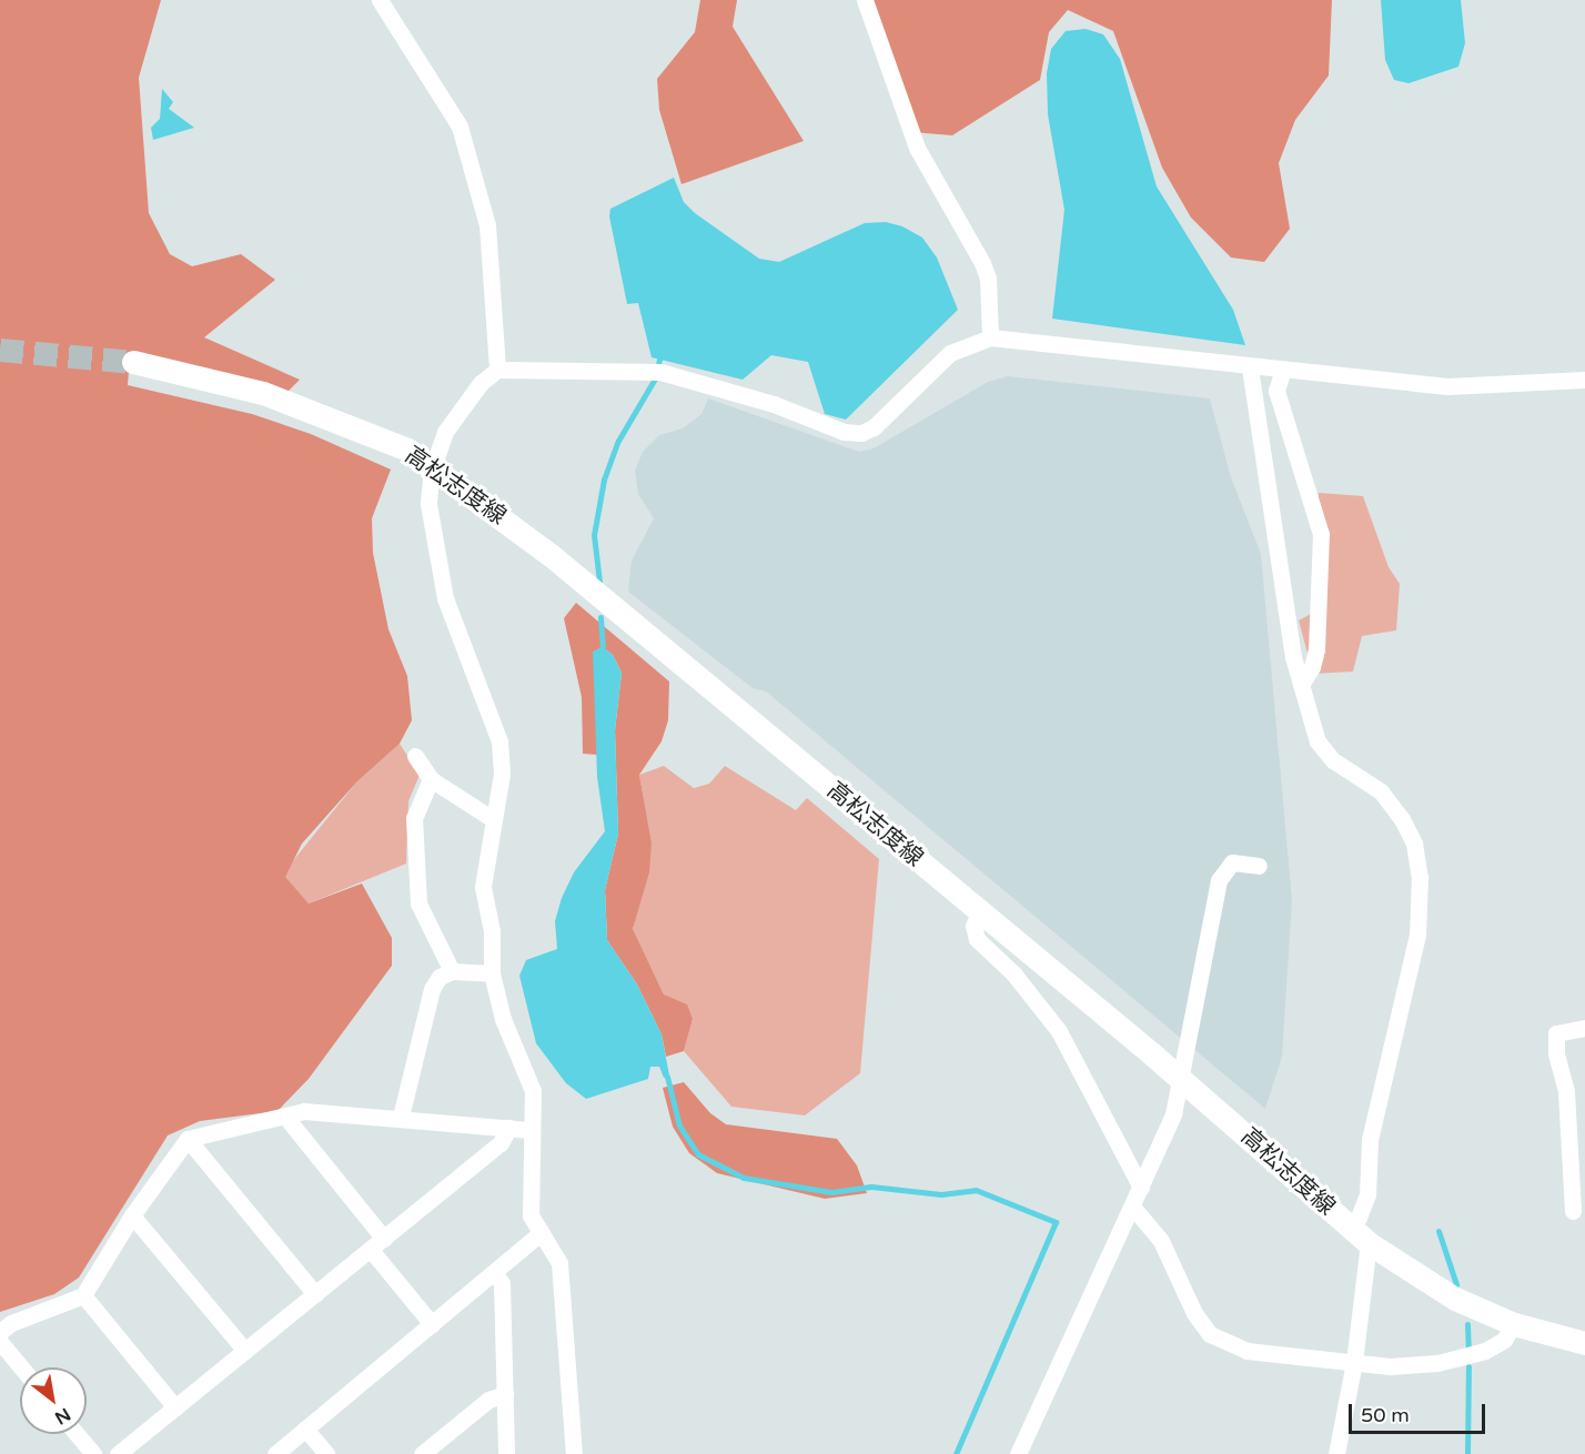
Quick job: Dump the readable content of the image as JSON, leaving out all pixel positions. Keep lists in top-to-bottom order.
{
  "streets": {
    "main road": ["高松志度線"]
  },
  "scale_bar": "50 m",
  "north": "bottom right"
}
